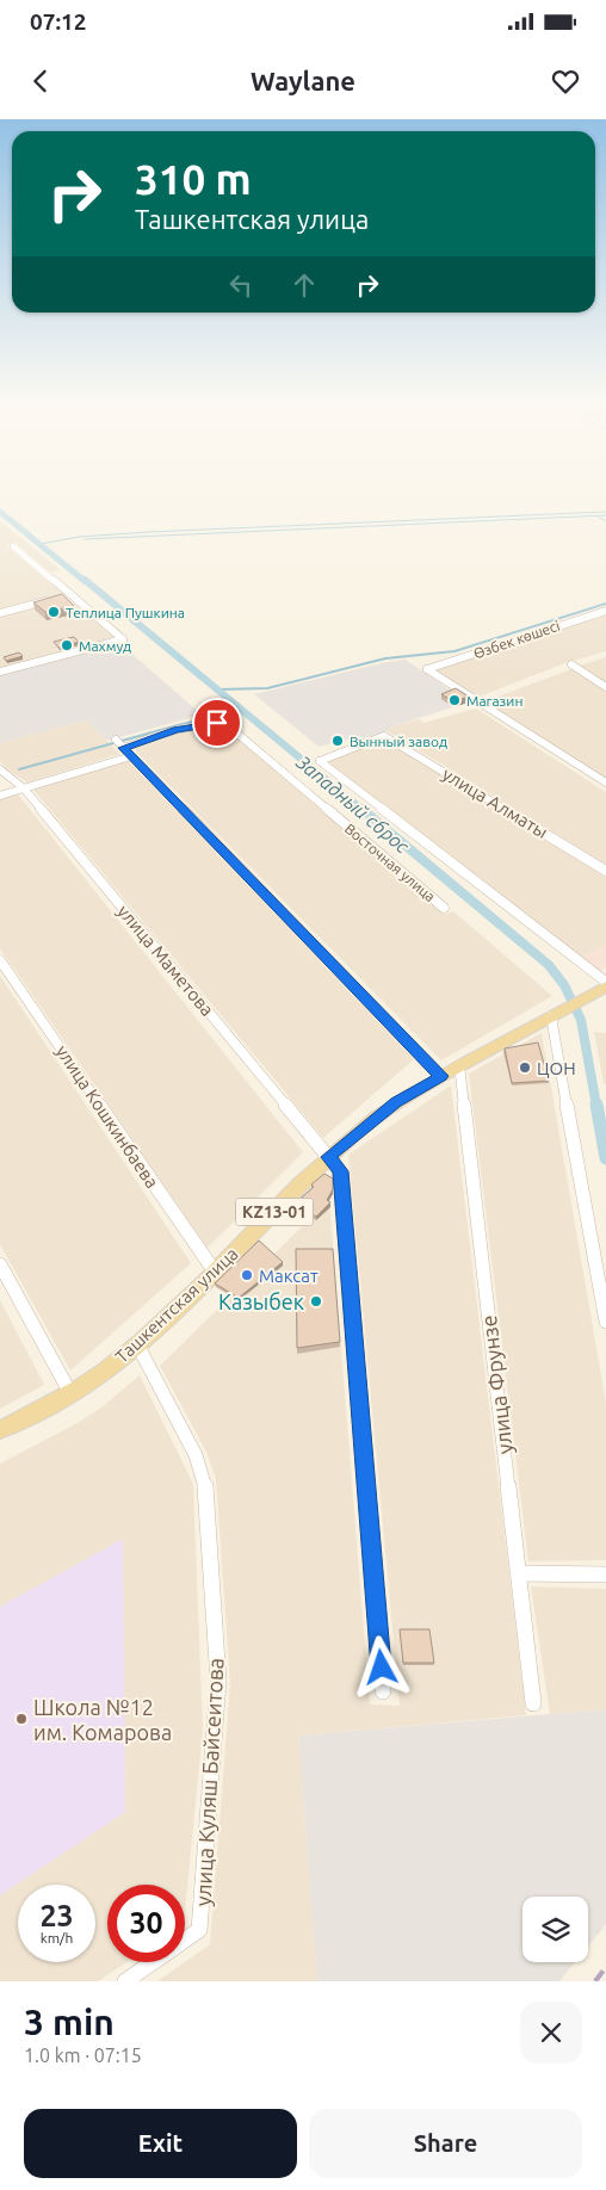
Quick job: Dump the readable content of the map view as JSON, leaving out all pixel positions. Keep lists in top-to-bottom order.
{
  "streets": {
    "main road": ["KZ13-01", "Ташкентская улица"],
    "street": [
      "Өзбек көшесі",
      "улица Алматы",
      "Восточная улица",
      "улица Маметова",
      "улица Кошкинбаева",
      "улица Фрунзе",
      "улица Куляш Байсеитова"
    ]
  },
  "crossings": [
    ["улица Алматы", "Восточная улица"],
    ["улица Маметова", "Ташкентская улица"],
    ["улица Кошкинбаева", "Ташкентская улица"],
    ["Ташкентская улица", "улица Фрунзе"],
    ["Ташкентская улица", "улица Куляш Байсеитова"]
  ],
  "water": ["Западный сброс"],
  "places": [
    "Теплица Пушкина",
    "Махмуд",
    "Магазин",
    "Вынный завод",
    "ЦОН",
    "Максат",
    "Казыбек",
    "Школа №12 им. Комарова"
  ],
  "page": {
    "status": "07:12",
    "header": "Waylane",
    "turn": ["310 m", "Ташкентская улица"],
    "speed": "23 km/h",
    "limit": "30",
    "heading": ["3 min", "1.0 km · 07:15"],
    "buttons": ["Exit", "Share"]
  }
}
